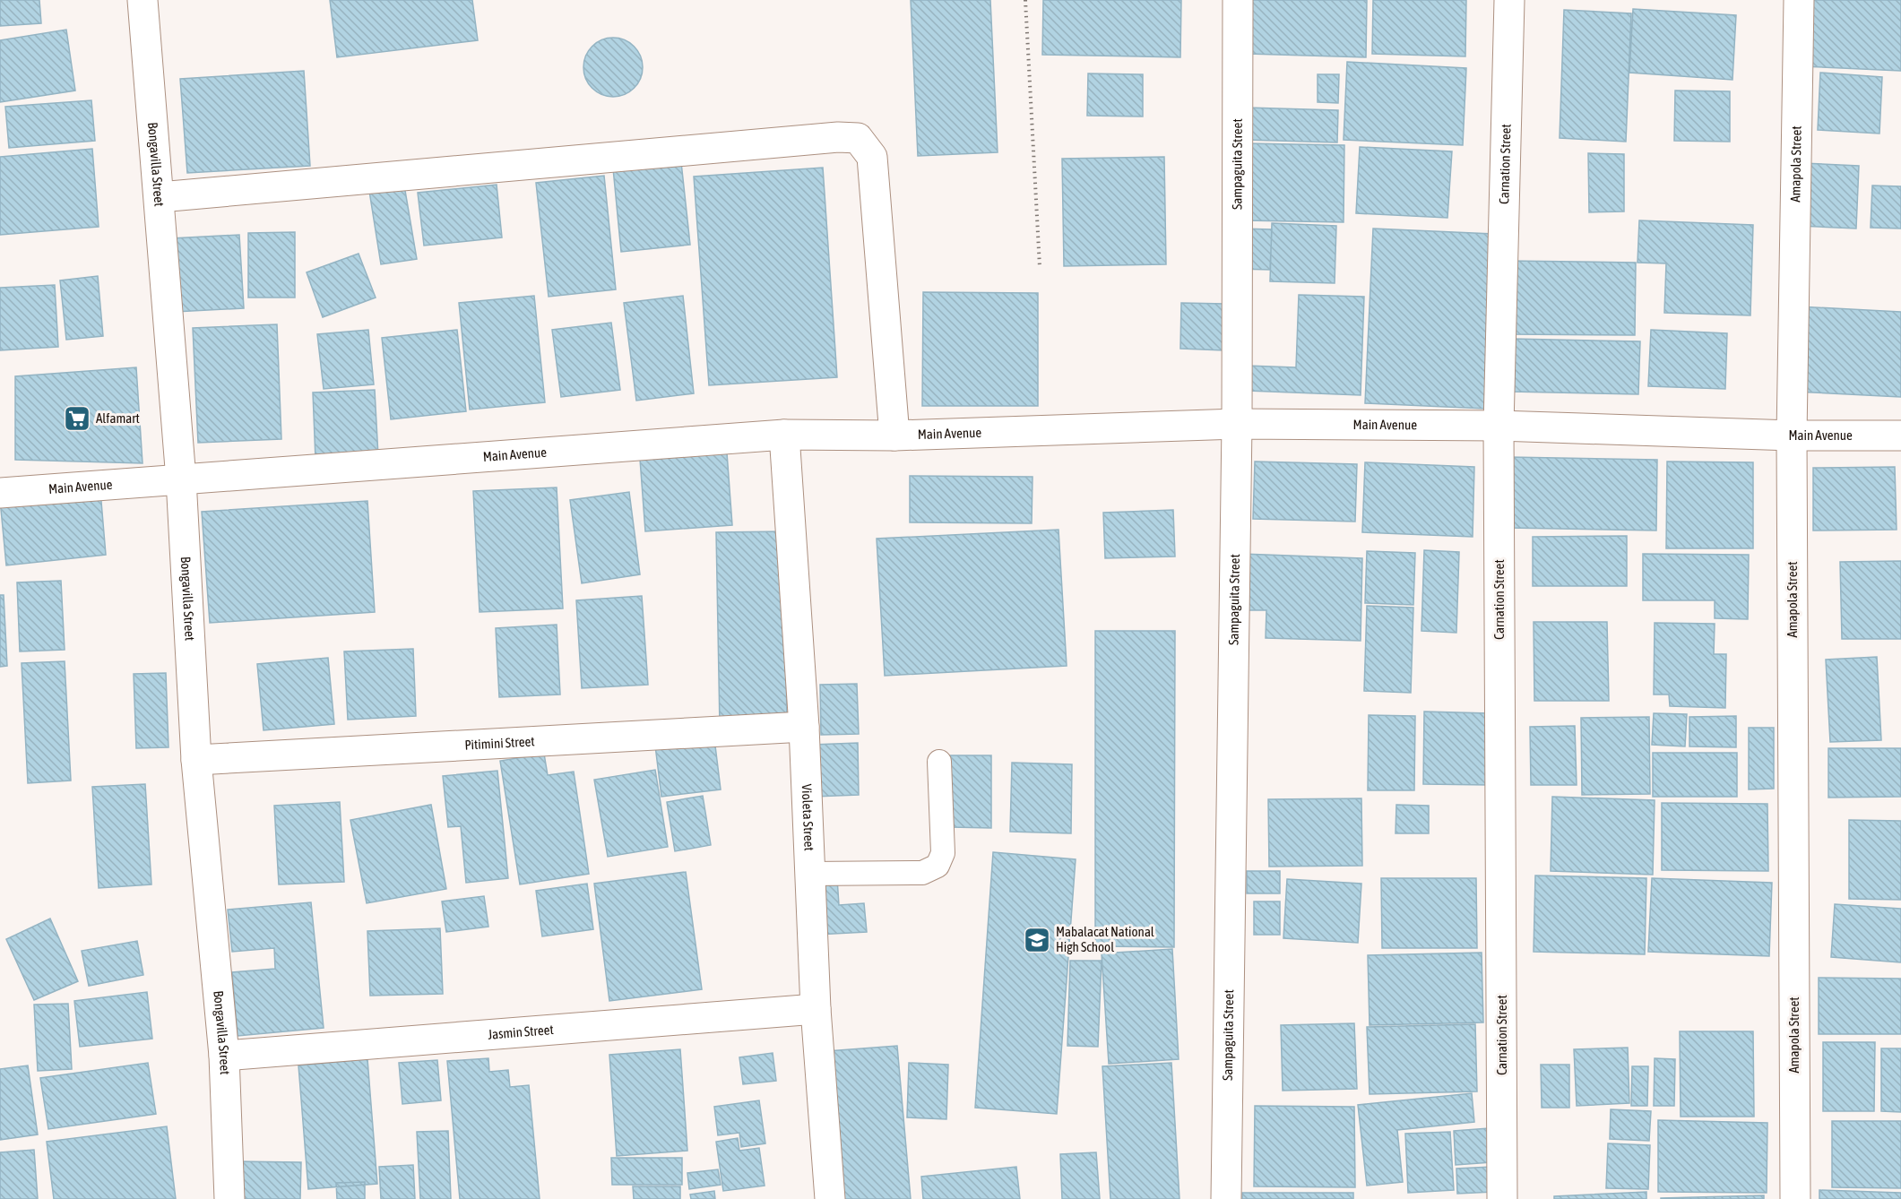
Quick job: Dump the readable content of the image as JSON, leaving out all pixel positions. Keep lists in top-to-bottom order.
{
  "streets": {
    "street": [
      "Sampaguita Street",
      "Carnation Street",
      "Amapola Street",
      "Bongavilla Street",
      "Main Avenue",
      "Pitimini Street",
      "Violeta Street",
      "Jasmin Street"
    ]
  },
  "crossings": [
    ["Sampaguita Street", "Main Avenue"],
    ["Carnation Street", "Main Avenue"],
    ["Amapola Street", "Main Avenue"],
    ["Bongavilla Street", "Main Avenue"],
    ["Bongavilla Street", "Pitimini Street"],
    ["Bongavilla Street", "Jasmin Street"],
    ["Main Avenue", "Violeta Street"],
    ["Pitimini Street", "Violeta Street"],
    ["Violeta Street", "Jasmin Street"]
  ],
  "places": {
    "supermarket": ["Alfamart"],
    "school or university": ["Mabalacat National High School"]
  }
}
